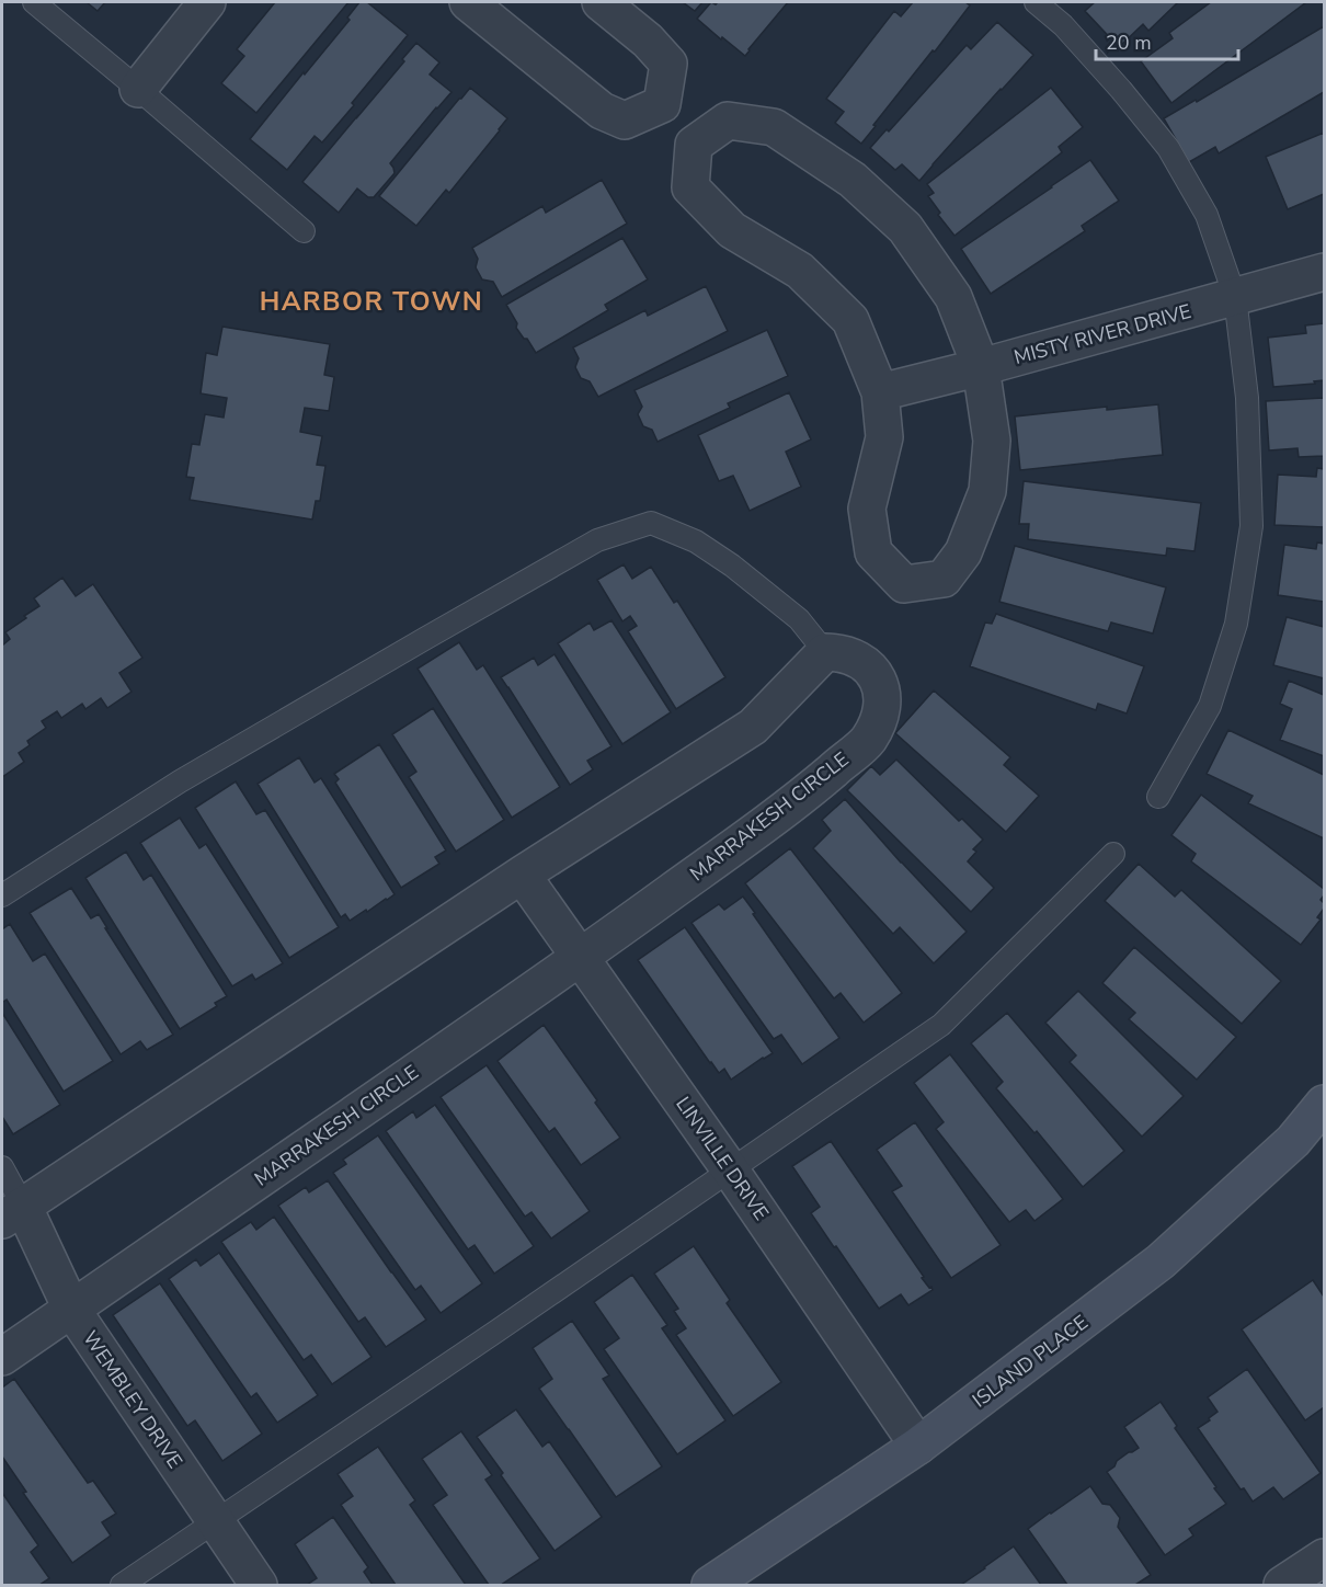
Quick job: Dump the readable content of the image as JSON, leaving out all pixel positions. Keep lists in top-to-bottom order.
{
  "streets": {
    "street": [
      "MISTY RIVER DRIVE",
      "MARRAKESH CIRCLE",
      "LINVILLE DRIVE",
      "ISLAND PLACE",
      "WEMBLEY DRIVE"
    ]
  },
  "crossings": [
    ["MARRAKESH CIRCLE", "LINVILLE DRIVE"],
    ["MARRAKESH CIRCLE", "WEMBLEY DRIVE"],
    ["LINVILLE DRIVE", "ISLAND PLACE"]
  ],
  "districts": ["HARBOR TOWN"],
  "scale_bar": "20 m"
}
